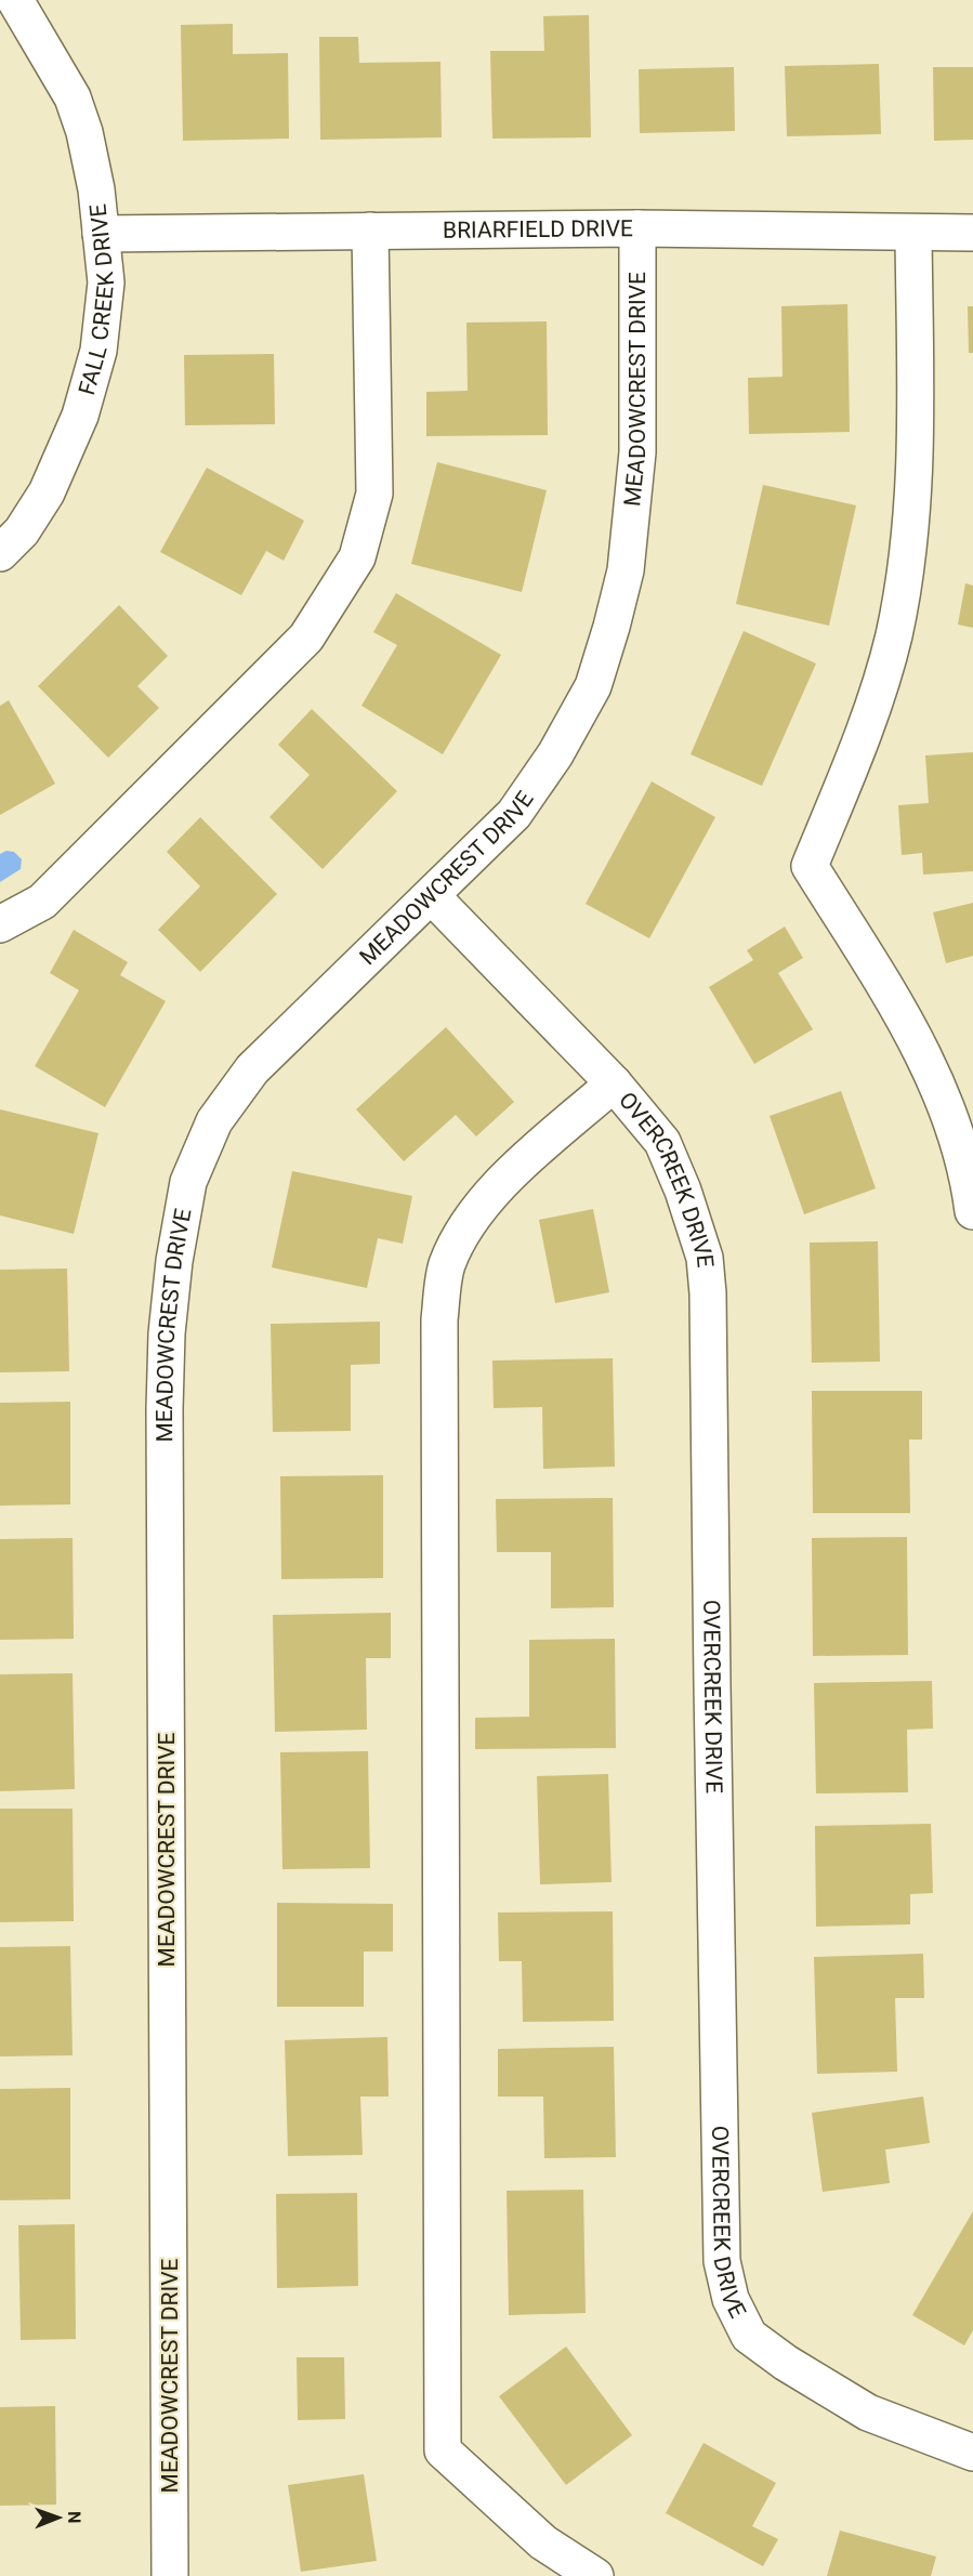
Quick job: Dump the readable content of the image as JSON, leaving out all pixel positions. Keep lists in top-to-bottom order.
{
  "streets": {
    "street": [
      "BRIARFIELD DRIVE",
      "FALL CREEK DRIVE",
      "MEADOWCREST DRIVE",
      "OVERCREEK DRIVE"
    ]
  },
  "crossings": [
    ["BRIARFIELD DRIVE", "FALL CREEK DRIVE"],
    ["BRIARFIELD DRIVE", "MEADOWCREST DRIVE"],
    ["MEADOWCREST DRIVE", "OVERCREEK DRIVE"]
  ],
  "north": "right"
}
